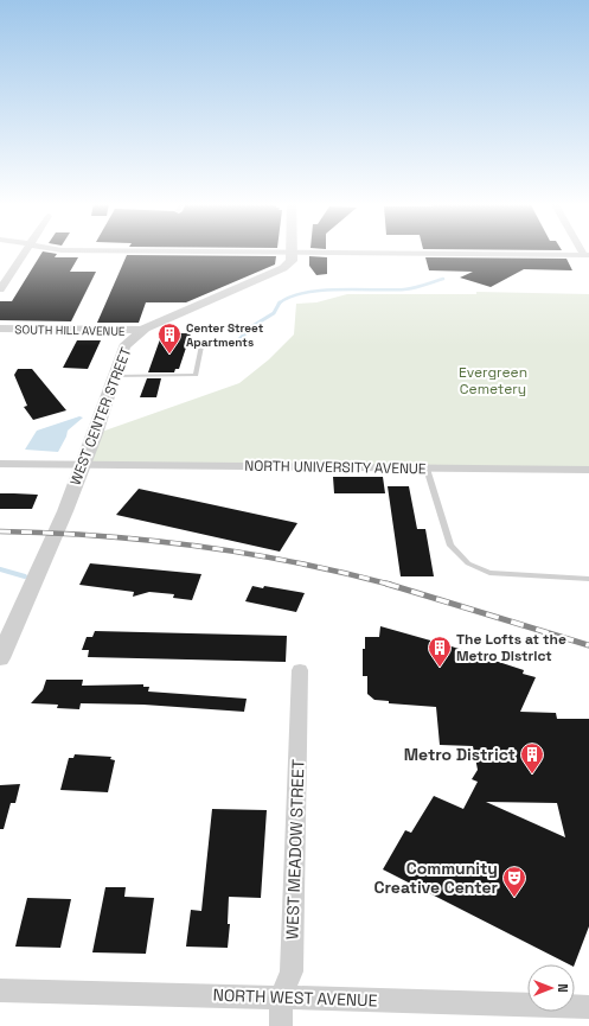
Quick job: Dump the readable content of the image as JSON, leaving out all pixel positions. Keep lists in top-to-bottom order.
{
  "streets": {
    "street": [
      "SOUTH HILL AVENUE",
      "WEST CENTER STREET",
      "NORTH UNIVERSITY AVENUE",
      "WEST MEADOW STREET",
      "NORTH WEST AVENUE"
    ]
  },
  "crossings": [
    ["SOUTH HILL AVENUE", "WEST CENTER STREET"],
    ["WEST CENTER STREET", "NORTH UNIVERSITY AVENUE"],
    ["WEST MEADOW STREET", "NORTH WEST AVENUE"]
  ],
  "parks": ["Evergreen Cemetery"],
  "places": {
    "building": ["Center Street Apartments", "The Lofts at the Metro District", "Metro District"],
    "theatre": ["Community Creative Center"]
  },
  "north": "right"
}
